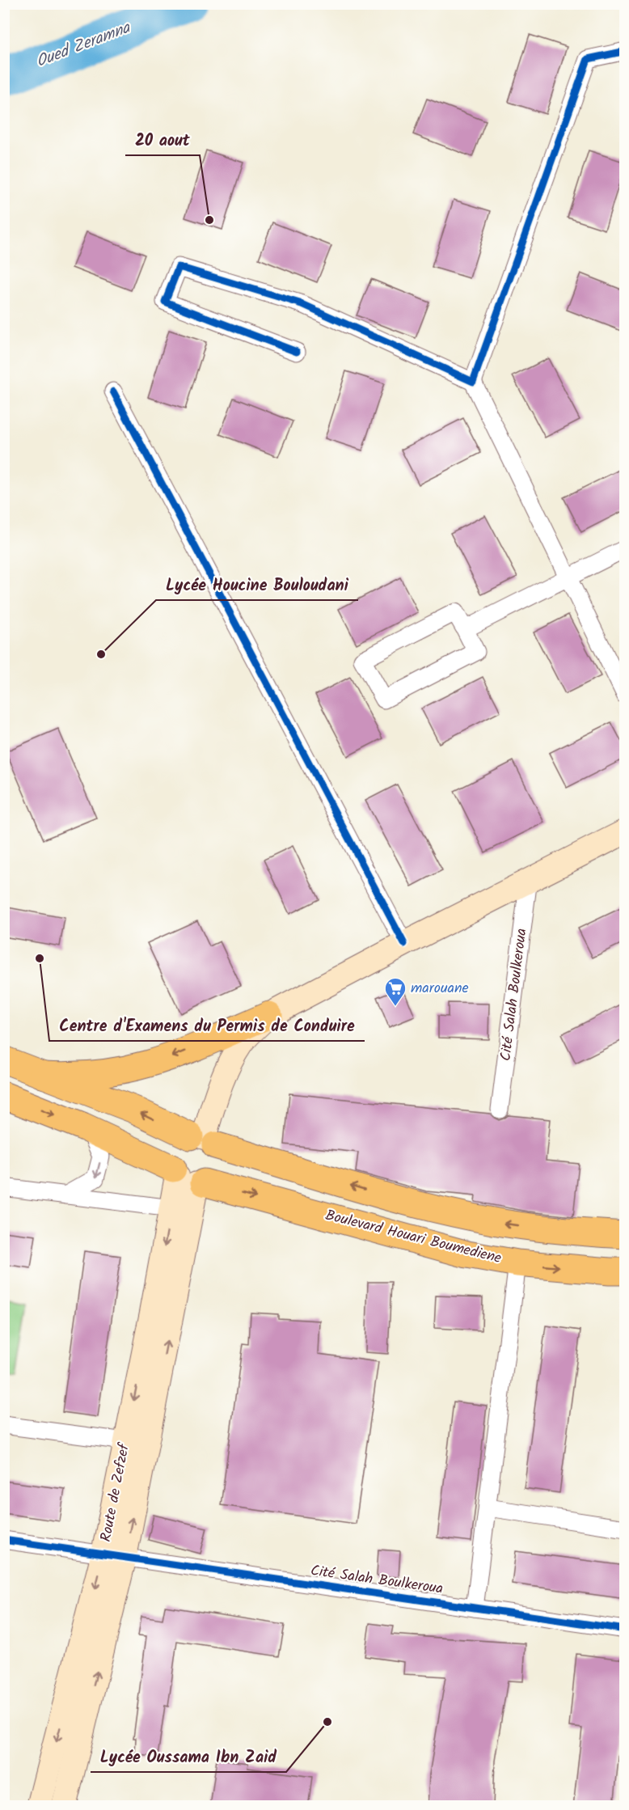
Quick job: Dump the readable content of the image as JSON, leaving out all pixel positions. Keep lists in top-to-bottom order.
{
  "streets": {
    "highway": ["Boulevard Houari Boumediene"],
    "main road": ["Route de Zefzef"],
    "street": ["Cité Salah Boulkeroua"]
  },
  "crossings": [
    ["Cité Salah Boulkeroua", "Route de Zefzef"],
    ["Boulevard Houari Boumediene", "Route de Zefzef"]
  ],
  "water": ["Oued Zeramna"],
  "places": {
    "other": [
      "20 aout",
      "Lycée Houcine Bouloudani",
      "Centre d'Examens du Permis de Conduire",
      "Lycée Oussama Ibn Zaid"
    ],
    "supermarket": ["marouane"]
  }
}
